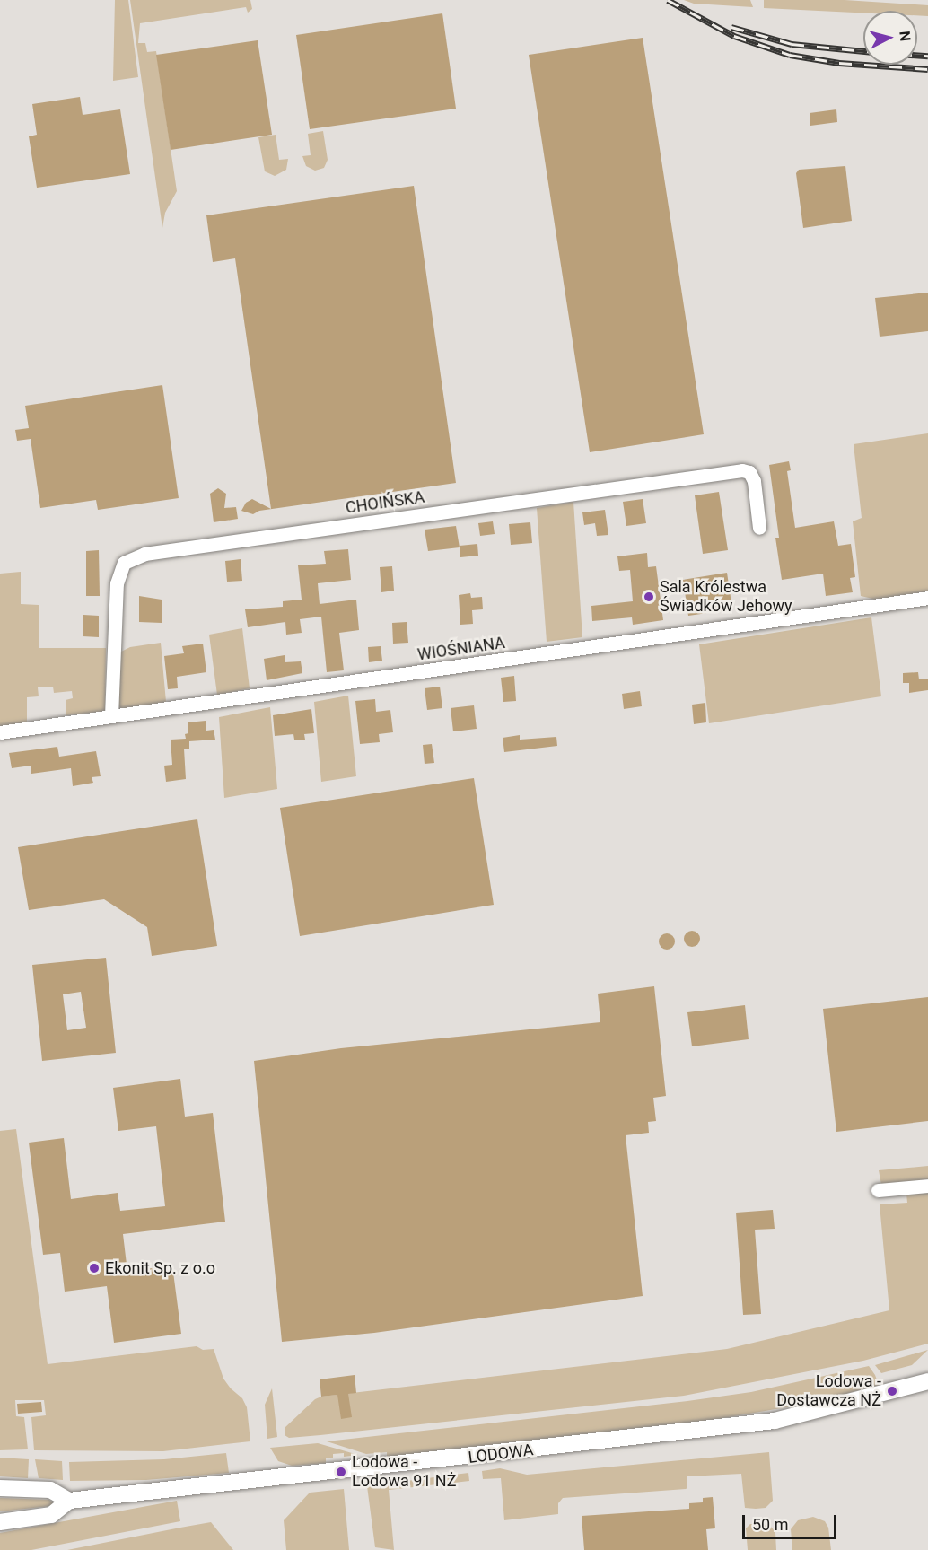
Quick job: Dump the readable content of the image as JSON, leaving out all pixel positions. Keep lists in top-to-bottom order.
{
  "streets": {
    "street": ["CHOIŃSKA", "WIOŚNIANA", "LODOWA"]
  },
  "crossings": [
    ["CHOIŃSKA", "WIOŚNIANA"]
  ],
  "places": [
    "Sala Królestwa Świadków Jehowy",
    "Ekonit Sp. z o.o",
    "Lodowa - Dostawcza NŻ",
    "Lodowa - Lodowa 91 NŻ"
  ],
  "scale_bar": "50 m",
  "north": "right"
}
